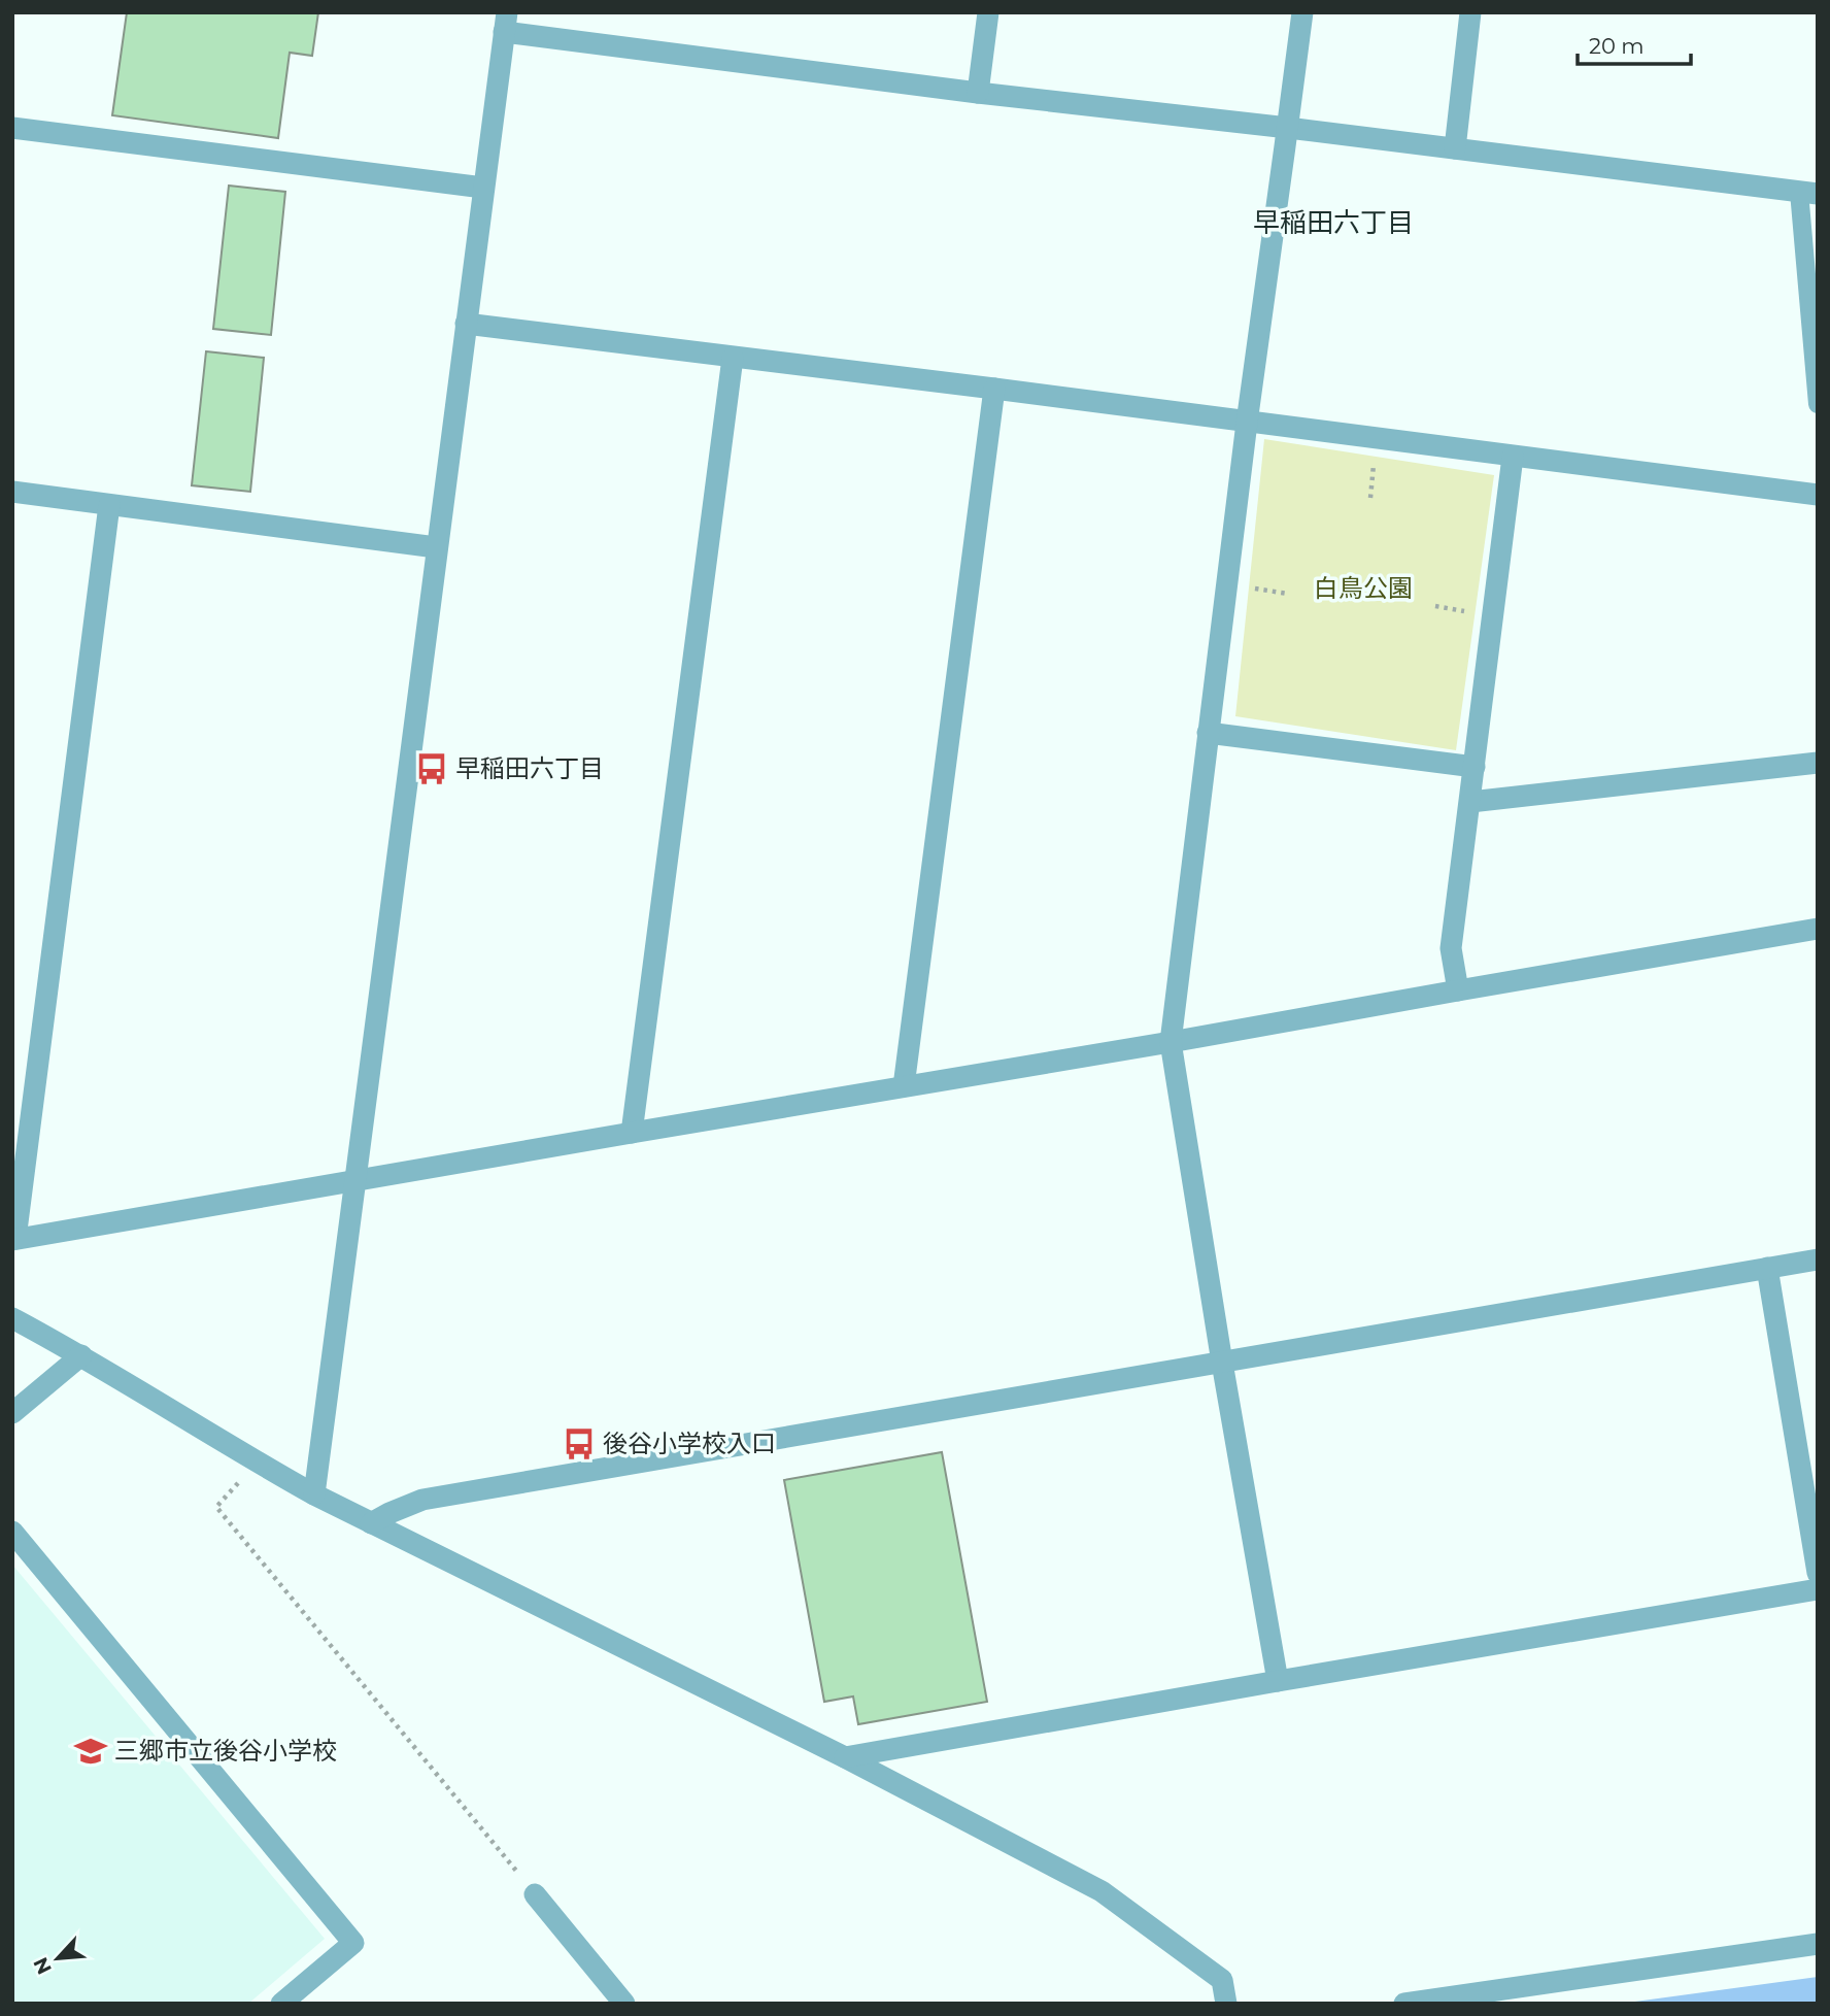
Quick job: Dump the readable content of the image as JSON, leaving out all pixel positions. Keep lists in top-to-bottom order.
{
  "districts": ["早稲田六丁目"],
  "parks": ["白鳥公園"],
  "places": {
    "bus stop": ["早稲田六丁目", "後谷小学校入口"],
    "school or university": ["三郷市立後谷小学校"]
  },
  "scale_bar": "20 m",
  "north": "bottom left"
}
